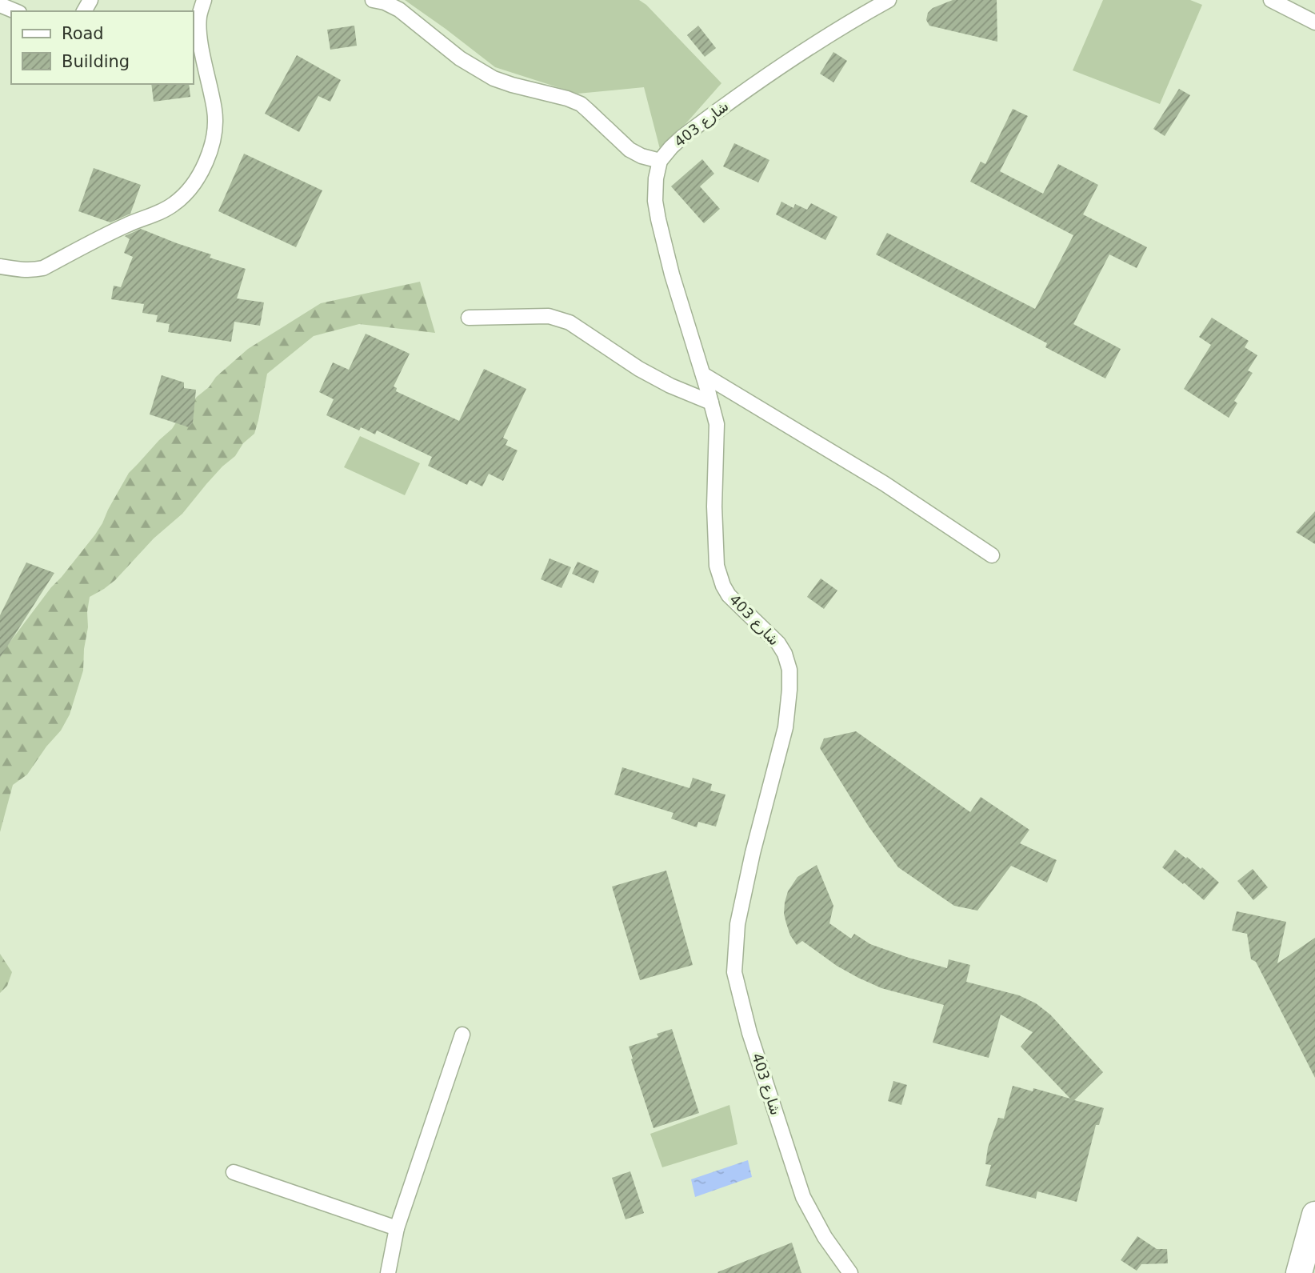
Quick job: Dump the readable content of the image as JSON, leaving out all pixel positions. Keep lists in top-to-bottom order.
{
  "streets": {
    "street": ["شارع 403"]
  },
  "legend": ["Road", "Building"]
}
